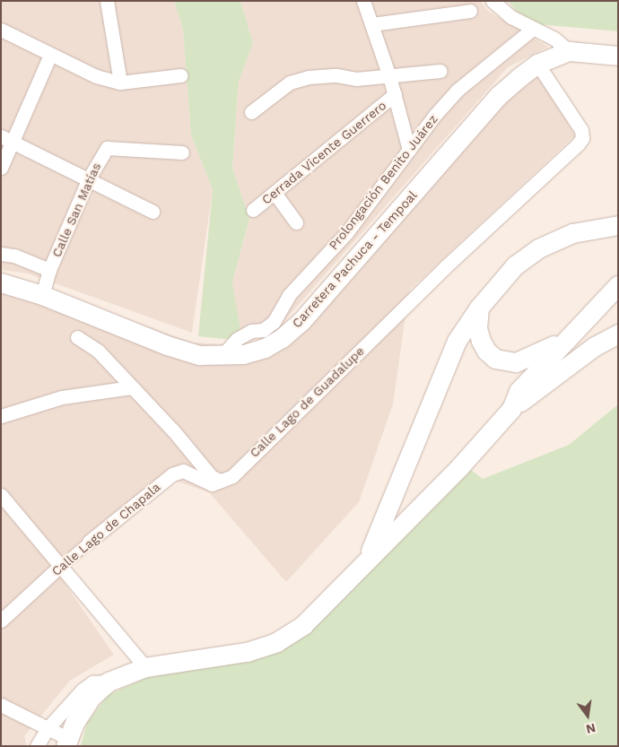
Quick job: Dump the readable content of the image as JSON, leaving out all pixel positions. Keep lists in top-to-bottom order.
{
  "streets": {
    "main road": ["Carretera Pachuca - Tempoal"],
    "street": [
      "Cerrada Vicente Guerrero",
      "Prolongación Benito Juárez",
      "Calle San Matías",
      "Calle Lago de Guadalupe",
      "Calle Lago de Chapala"
    ]
  },
  "crossings": [
    ["Prolongación Benito Juárez", "Carretera Pachuca - Tempoal"],
    ["Calle San Matías", "Carretera Pachuca - Tempoal"],
    ["Carretera Pachuca - Tempoal", "Calle Lago de Guadalupe"],
    ["Calle Lago de Guadalupe", "Calle Lago de Chapala"]
  ],
  "north": "bottom"
}
